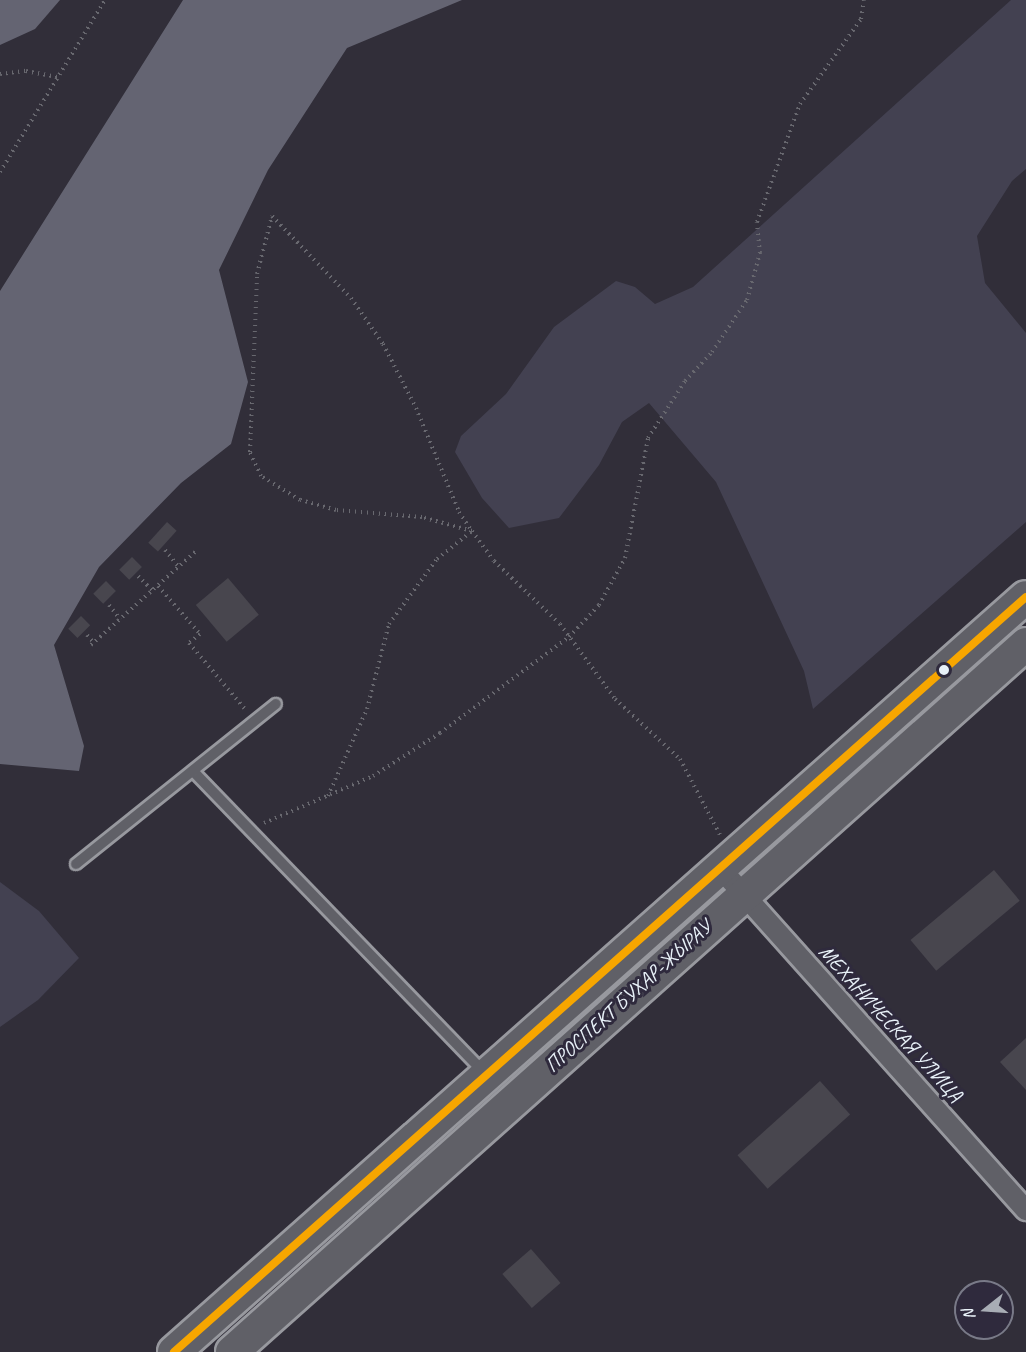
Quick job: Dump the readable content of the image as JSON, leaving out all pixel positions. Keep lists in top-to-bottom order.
{
  "streets": {
    "main road": ["ПРОСПЕКТ БУХАР-ЖЫРАУ"],
    "street": ["МЕХАНИЧЕСКАЯ УЛИЦА"]
  },
  "crossings": [
    ["ПРОСПЕКТ БУХАР-ЖЫРАУ", "МЕХАНИЧЕСКАЯ УЛИЦА"]
  ],
  "north": "left"
}
